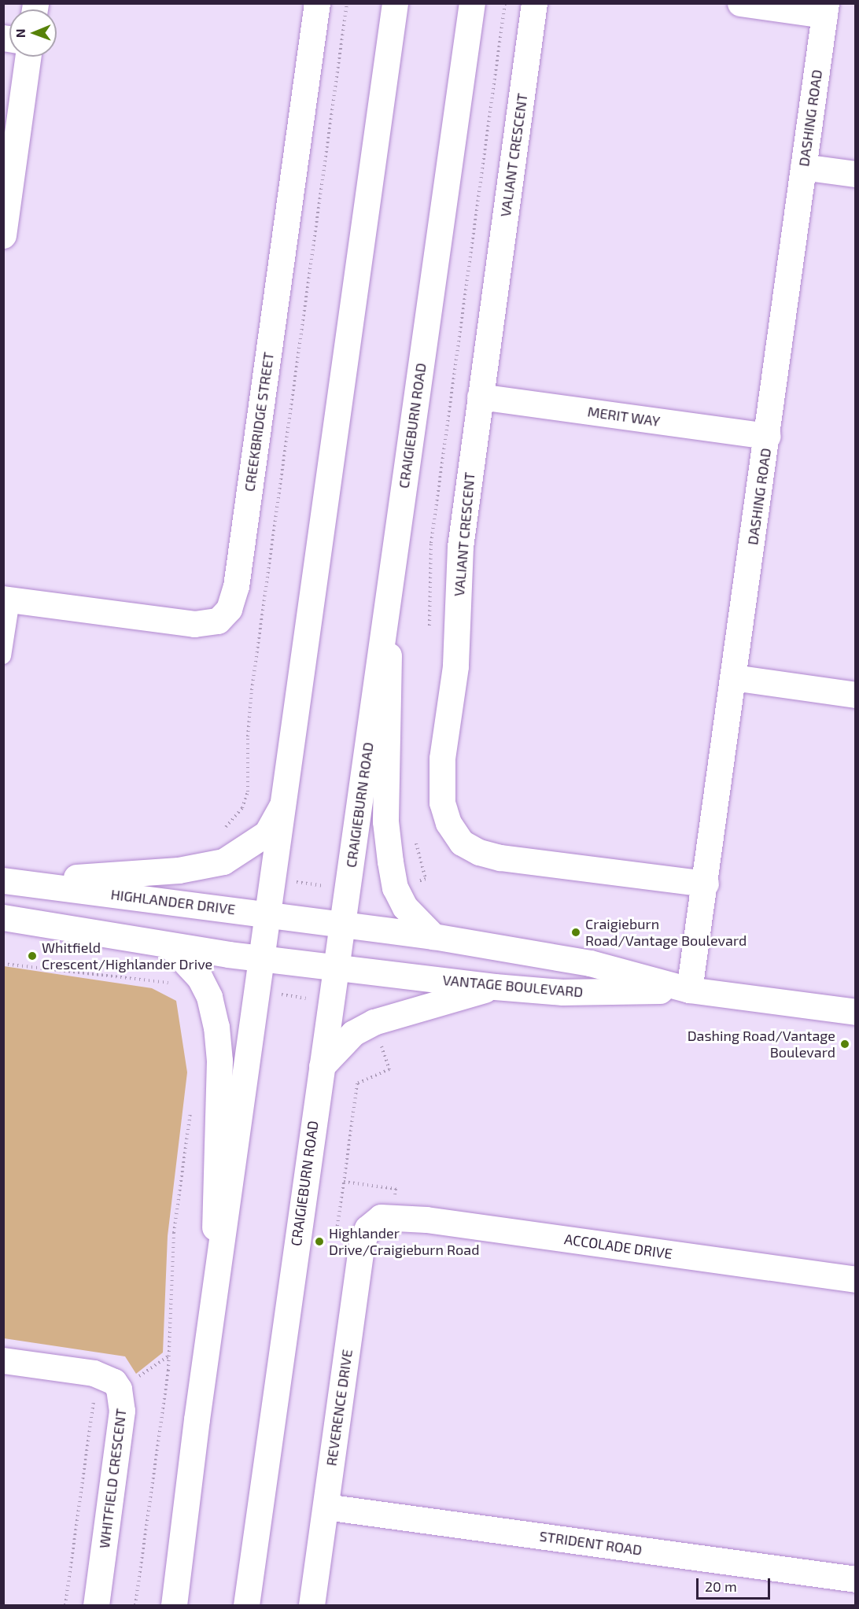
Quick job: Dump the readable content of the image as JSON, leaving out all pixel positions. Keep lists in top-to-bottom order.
{
  "streets": {
    "street": [
      "DASHING ROAD",
      "VALIANT CRESCENT",
      "MERIT WAY",
      "CREEKBRIDGE STREET",
      "CRAIGIEBURN ROAD",
      "HIGHLANDER DRIVE",
      "VANTAGE BOULEVARD",
      "ACCOLADE DRIVE",
      "REVERENCE DRIVE",
      "WHITFIELD CRESCENT",
      "STRIDENT ROAD"
    ]
  },
  "crossings": [
    ["DASHING ROAD", "VALIANT CRESCENT"],
    ["DASHING ROAD", "MERIT WAY"],
    ["DASHING ROAD", "VANTAGE BOULEVARD"],
    ["VALIANT CRESCENT", "MERIT WAY"],
    ["CRAIGIEBURN ROAD", "HIGHLANDER DRIVE"],
    ["CRAIGIEBURN ROAD", "VANTAGE BOULEVARD"],
    ["HIGHLANDER DRIVE", "VANTAGE BOULEVARD"],
    ["ACCOLADE DRIVE", "REVERENCE DRIVE"],
    ["REVERENCE DRIVE", "STRIDENT ROAD"]
  ],
  "places": [
    "Craigieburn Road/Vantage Boulevard",
    "Whitfield Crescent/Highlander Drive",
    "Dashing Road/Vantage Boulevard",
    "Highlander Drive/Craigieburn Road"
  ],
  "scale_bar": "20 m",
  "north": "left"
}
